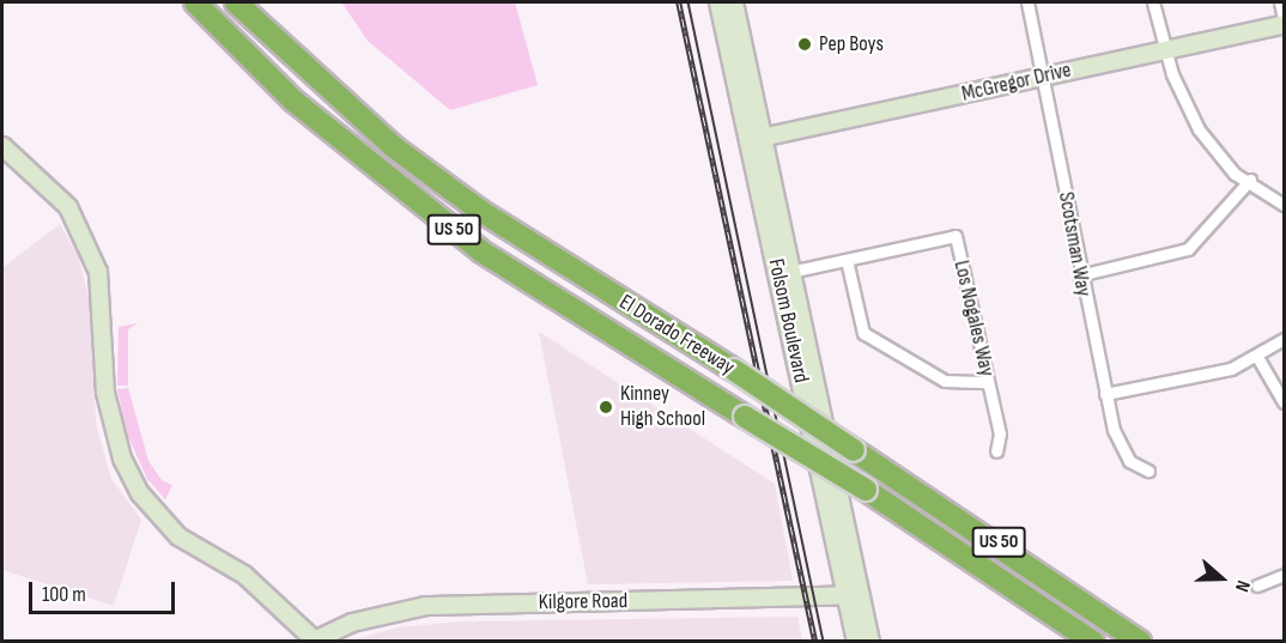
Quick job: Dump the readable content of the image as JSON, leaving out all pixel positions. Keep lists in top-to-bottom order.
{
  "streets": {
    "highway": ["US 50", "El Dorado Freeway"],
    "street": [
      "McGregor Drive",
      "Scotsman Way",
      "Los Nogales Way",
      "Folsom Boulevard",
      "Kilgore Road"
    ]
  },
  "crossings": [
    ["McGregor Drive", "Scotsman Way"],
    ["McGregor Drive", "Folsom Boulevard"],
    ["Los Nogales Way", "Folsom Boulevard"],
    ["Folsom Boulevard", "Kilgore Road"]
  ],
  "places": ["Pep Boys", "Kinney High School"],
  "scale_bar": "100 m",
  "north": "right"
}
